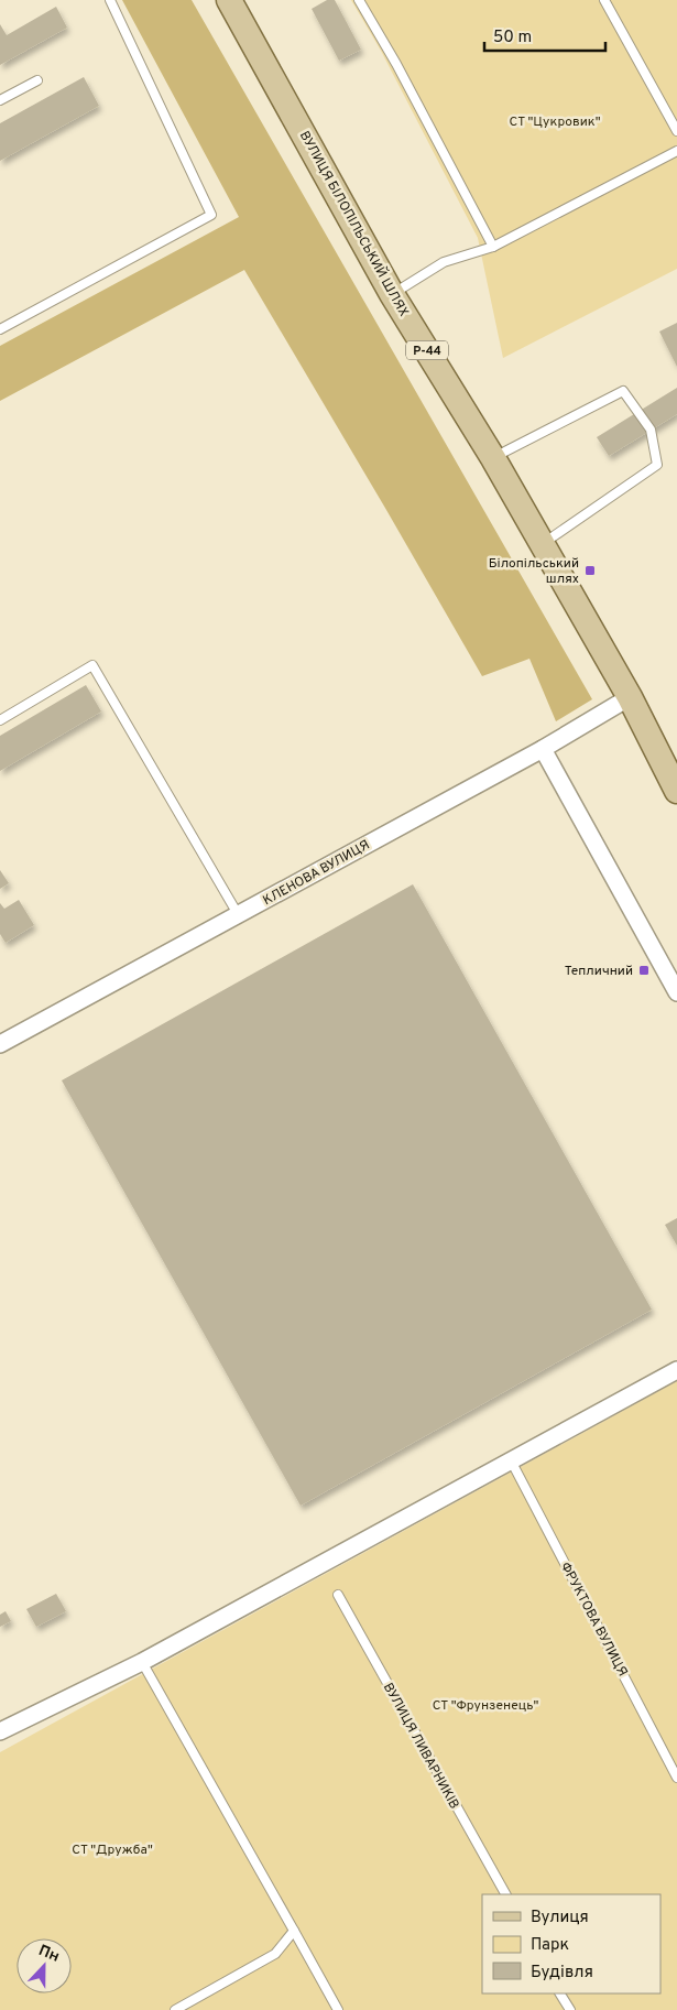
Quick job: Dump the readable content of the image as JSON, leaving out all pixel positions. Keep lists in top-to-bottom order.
{
  "streets": {
    "main road": ["ВУЛИЦЯ БІЛОПІЛЬСЬКИЙ ШЛЯХ", "Р-44"],
    "street": ["КЛЕНОВА ВУЛИЦЯ"],
    "lane": ["ФРУКТОВА ВУЛИЦЯ", "ВУЛИЦЯ ЛИВАРНИКІВ"]
  },
  "crossings": [
    ["ВУЛИЦЯ БІЛОПІЛЬСЬКИЙ ШЛЯХ", "КЛЕНОВА ВУЛИЦЯ"]
  ],
  "parks": ["СТ \"Цукровик\"", "СТ \"Фрунзенець\"", "СТ \"Дружба\""],
  "places": {
    "transit": ["Білопільський шлях", "Тепличний"]
  },
  "legend": ["Вулиця", "Парк", "Будівля"],
  "scale_bar": "50 m",
  "north": "top"
}
